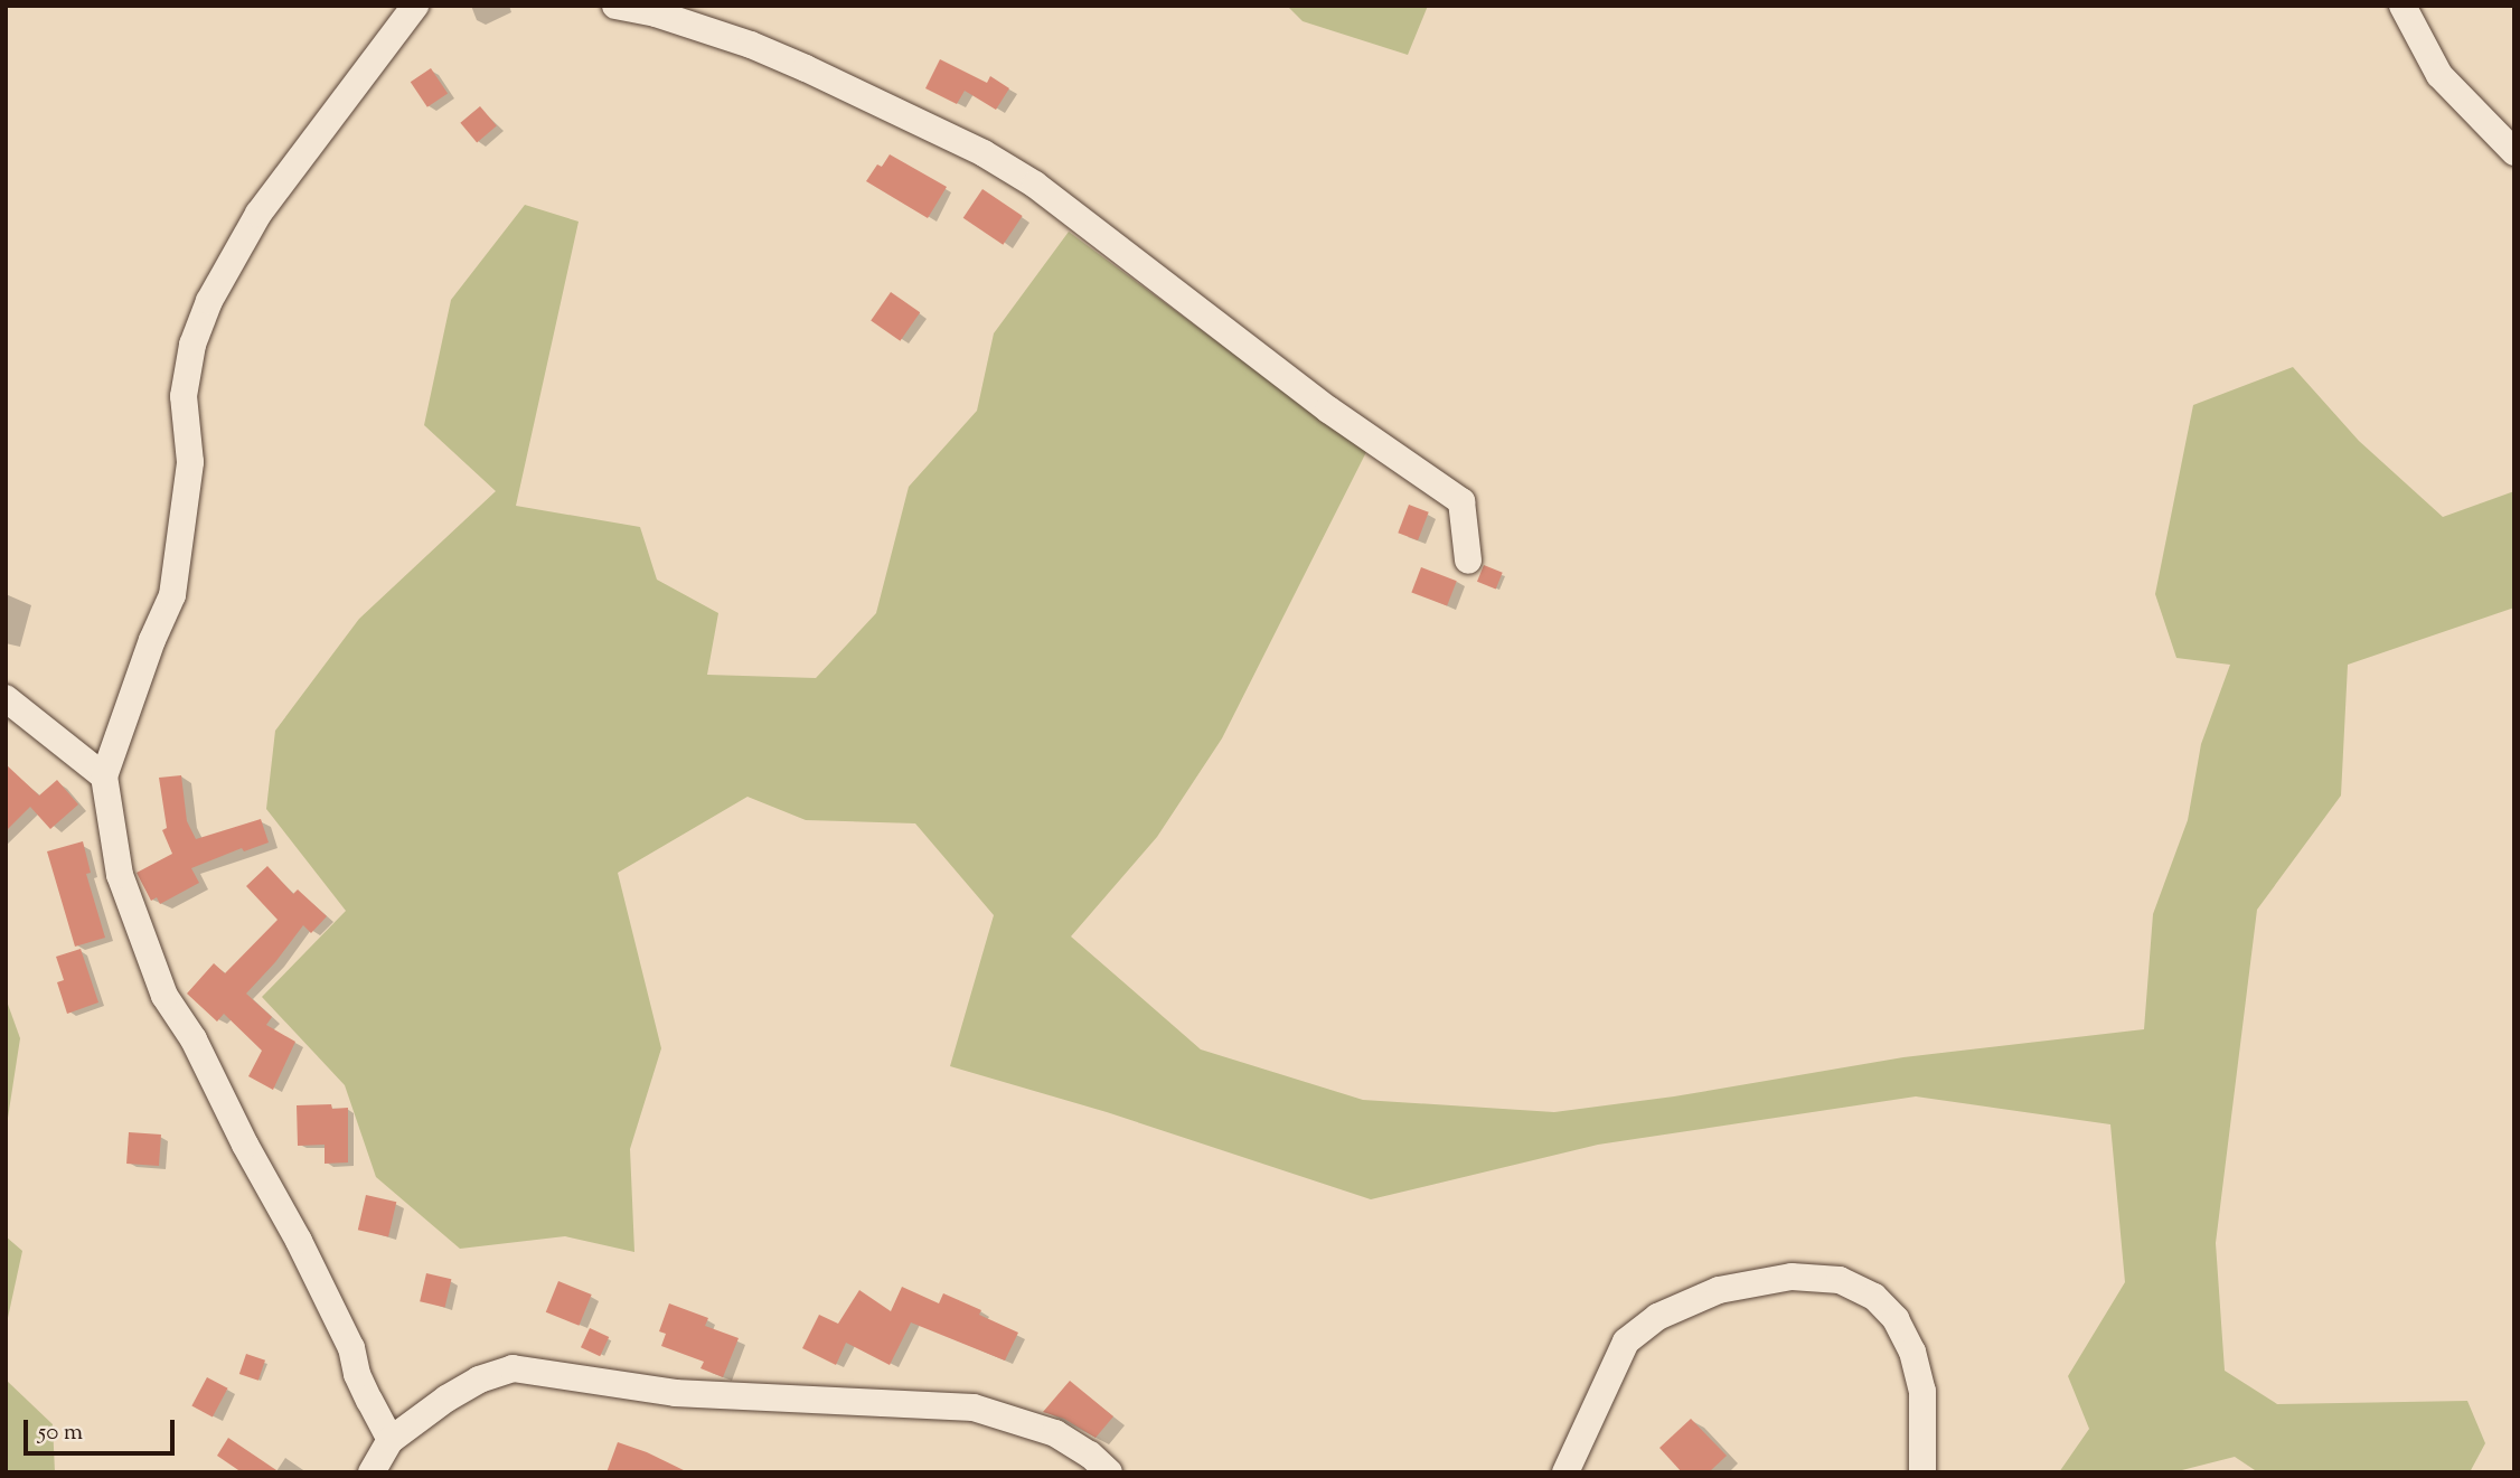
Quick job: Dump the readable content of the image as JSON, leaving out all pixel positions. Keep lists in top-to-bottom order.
{
  "scale_bar": "50 m"
}
